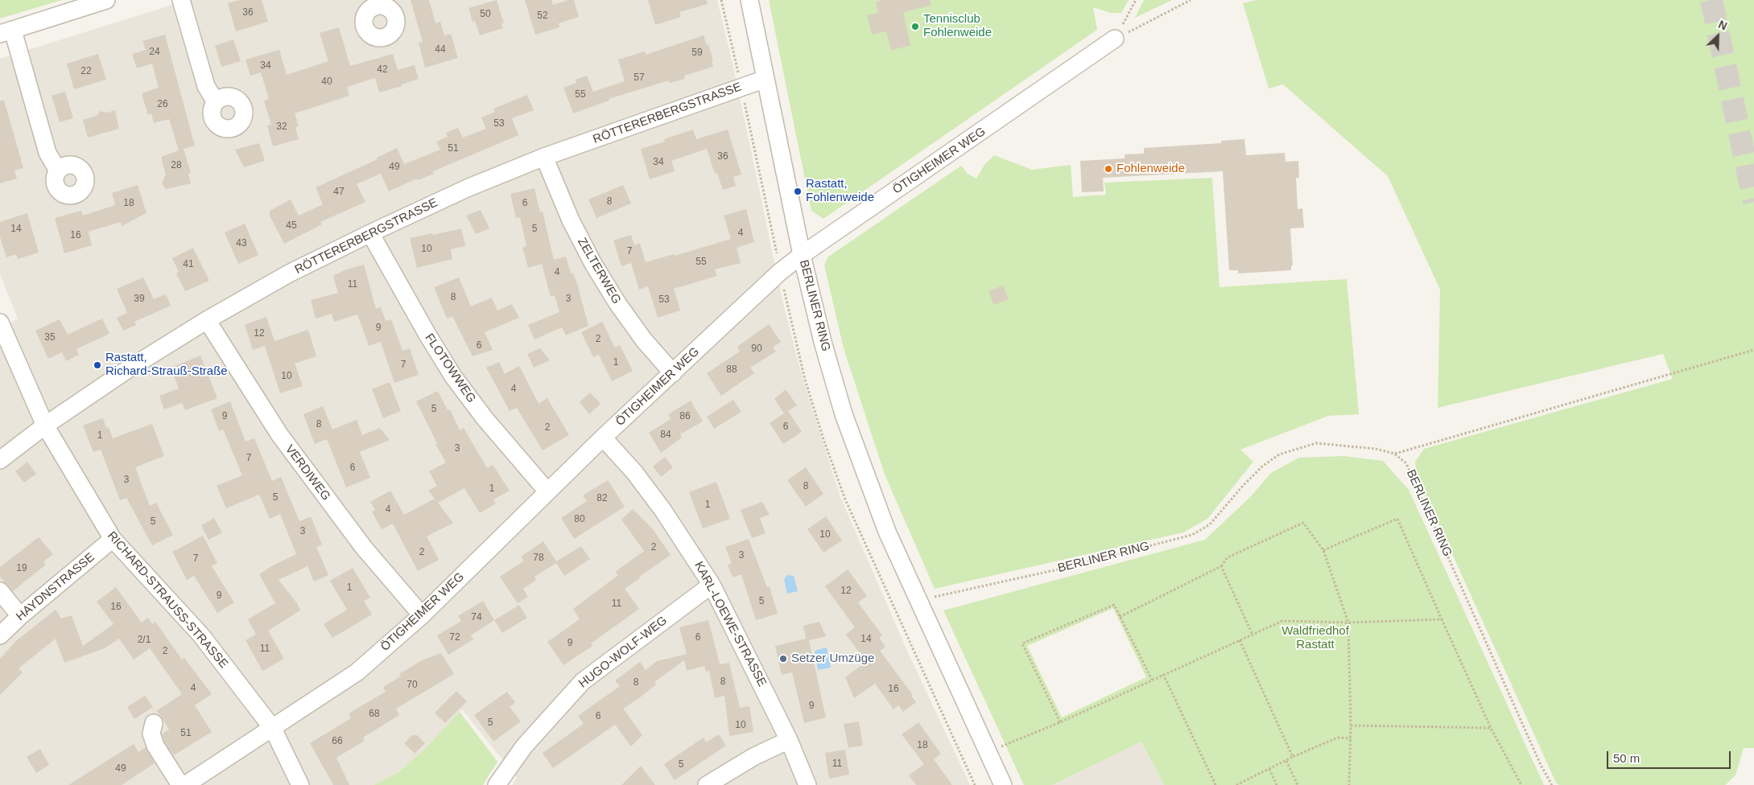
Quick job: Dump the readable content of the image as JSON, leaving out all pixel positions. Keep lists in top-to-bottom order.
{
  "streets": {
    "street": [
      "RÖTTERERBERGSTRASSE",
      "ÖTIGHEIMER WEG",
      "ZELTERWEG",
      "BERLINER RING",
      "FLOTOWWEG",
      "VERDIWEG",
      "HAYDNSTRASSE",
      "RICHARD-STRAUSS-STRASSE",
      "KARL-LOEWE-STRASSE",
      "HUGO-WOLF-WEG"
    ]
  },
  "crossings": [
    ["RÖTTERERBERGSTRASSE", "ZELTERWEG"],
    ["RÖTTERERBERGSTRASSE", "BERLINER RING"],
    ["RÖTTERERBERGSTRASSE", "FLOTOWWEG"],
    ["RÖTTERERBERGSTRASSE", "VERDIWEG"],
    ["RÖTTERERBERGSTRASSE", "RICHARD-STRAUSS-STRASSE"],
    ["ÖTIGHEIMER WEG", "ZELTERWEG"],
    ["ÖTIGHEIMER WEG", "BERLINER RING"],
    ["ÖTIGHEIMER WEG", "FLOTOWWEG"],
    ["ÖTIGHEIMER WEG", "VERDIWEG"],
    ["ÖTIGHEIMER WEG", "RICHARD-STRAUSS-STRASSE"],
    ["ÖTIGHEIMER WEG", "KARL-LOEWE-STRASSE"],
    ["HAYDNSTRASSE", "RICHARD-STRAUSS-STRASSE"],
    ["KARL-LOEWE-STRASSE", "HUGO-WOLF-WEG"]
  ],
  "parks": ["Waldfriedhof Rastatt"],
  "places": [
    "Tennisclub Fohlenweide",
    "Fohlenweide",
    "Rastatt, Fohlenweide",
    "Rastatt, Richard-Strauß-Straße",
    "Setzer Umzüge"
  ],
  "house_numbers": [
    "36",
    "50",
    "52",
    "44",
    "24",
    "59",
    "34",
    "42",
    "22",
    "57",
    "40",
    "55",
    "26",
    "53",
    "32",
    "51",
    "36",
    "34",
    "28",
    "49",
    "47",
    "8",
    "18",
    "6",
    "45",
    "14",
    "5",
    "4",
    "16",
    "43",
    "10",
    "7",
    "55",
    "41",
    "4",
    "11",
    "8",
    "39",
    "3",
    "53",
    "9",
    "12",
    "35",
    "2",
    "6",
    "90",
    "1",
    "7",
    "88",
    "10",
    "4",
    "5",
    "9",
    "86",
    "8",
    "6",
    "2",
    "84",
    "1",
    "3",
    "7",
    "6",
    "3",
    "8",
    "1",
    "5",
    "82",
    "1",
    "4",
    "80",
    "5",
    "3",
    "10",
    "2",
    "2",
    "3",
    "78",
    "7",
    "19",
    "1",
    "12",
    "9",
    "5",
    "11",
    "16",
    "74",
    "72",
    "6",
    "14",
    "2/1",
    "9",
    "11",
    "2",
    "8",
    "8",
    "70",
    "4",
    "16",
    "9",
    "68",
    "6",
    "5",
    "10",
    "51",
    "66",
    "18",
    "11",
    "5",
    "49"
  ],
  "scale_bar": "50 m",
  "north": "top right"
}
